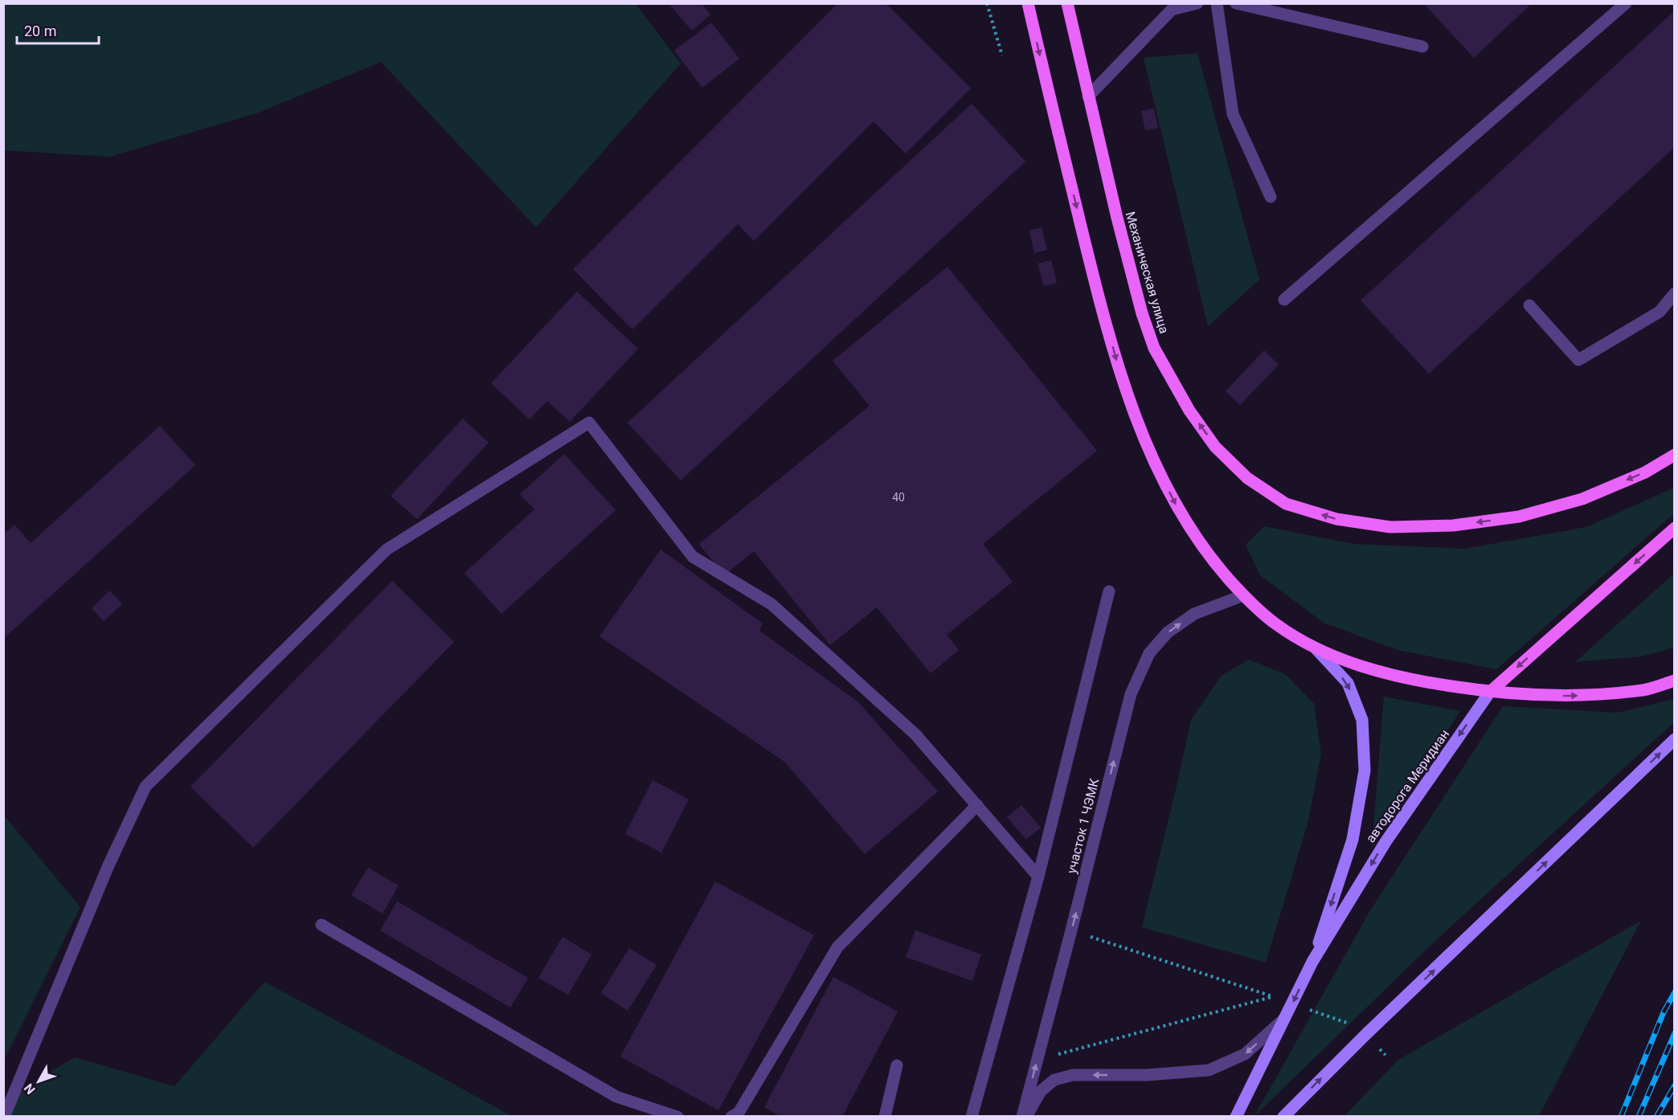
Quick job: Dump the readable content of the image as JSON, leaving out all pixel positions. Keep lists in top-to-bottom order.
{
  "streets": {
    "main road": ["Механическая улица", "автодорога Меридиан"],
    "street": ["участок 1 ЧЭМК"]
  },
  "crossings": [
    ["автодорога Меридиан", "участок 1 ЧЭМК"]
  ],
  "one_way": ["автодорога Меридиан"],
  "house_numbers": ["40"],
  "scale_bar": "20 m",
  "north": "bottom left"
}
